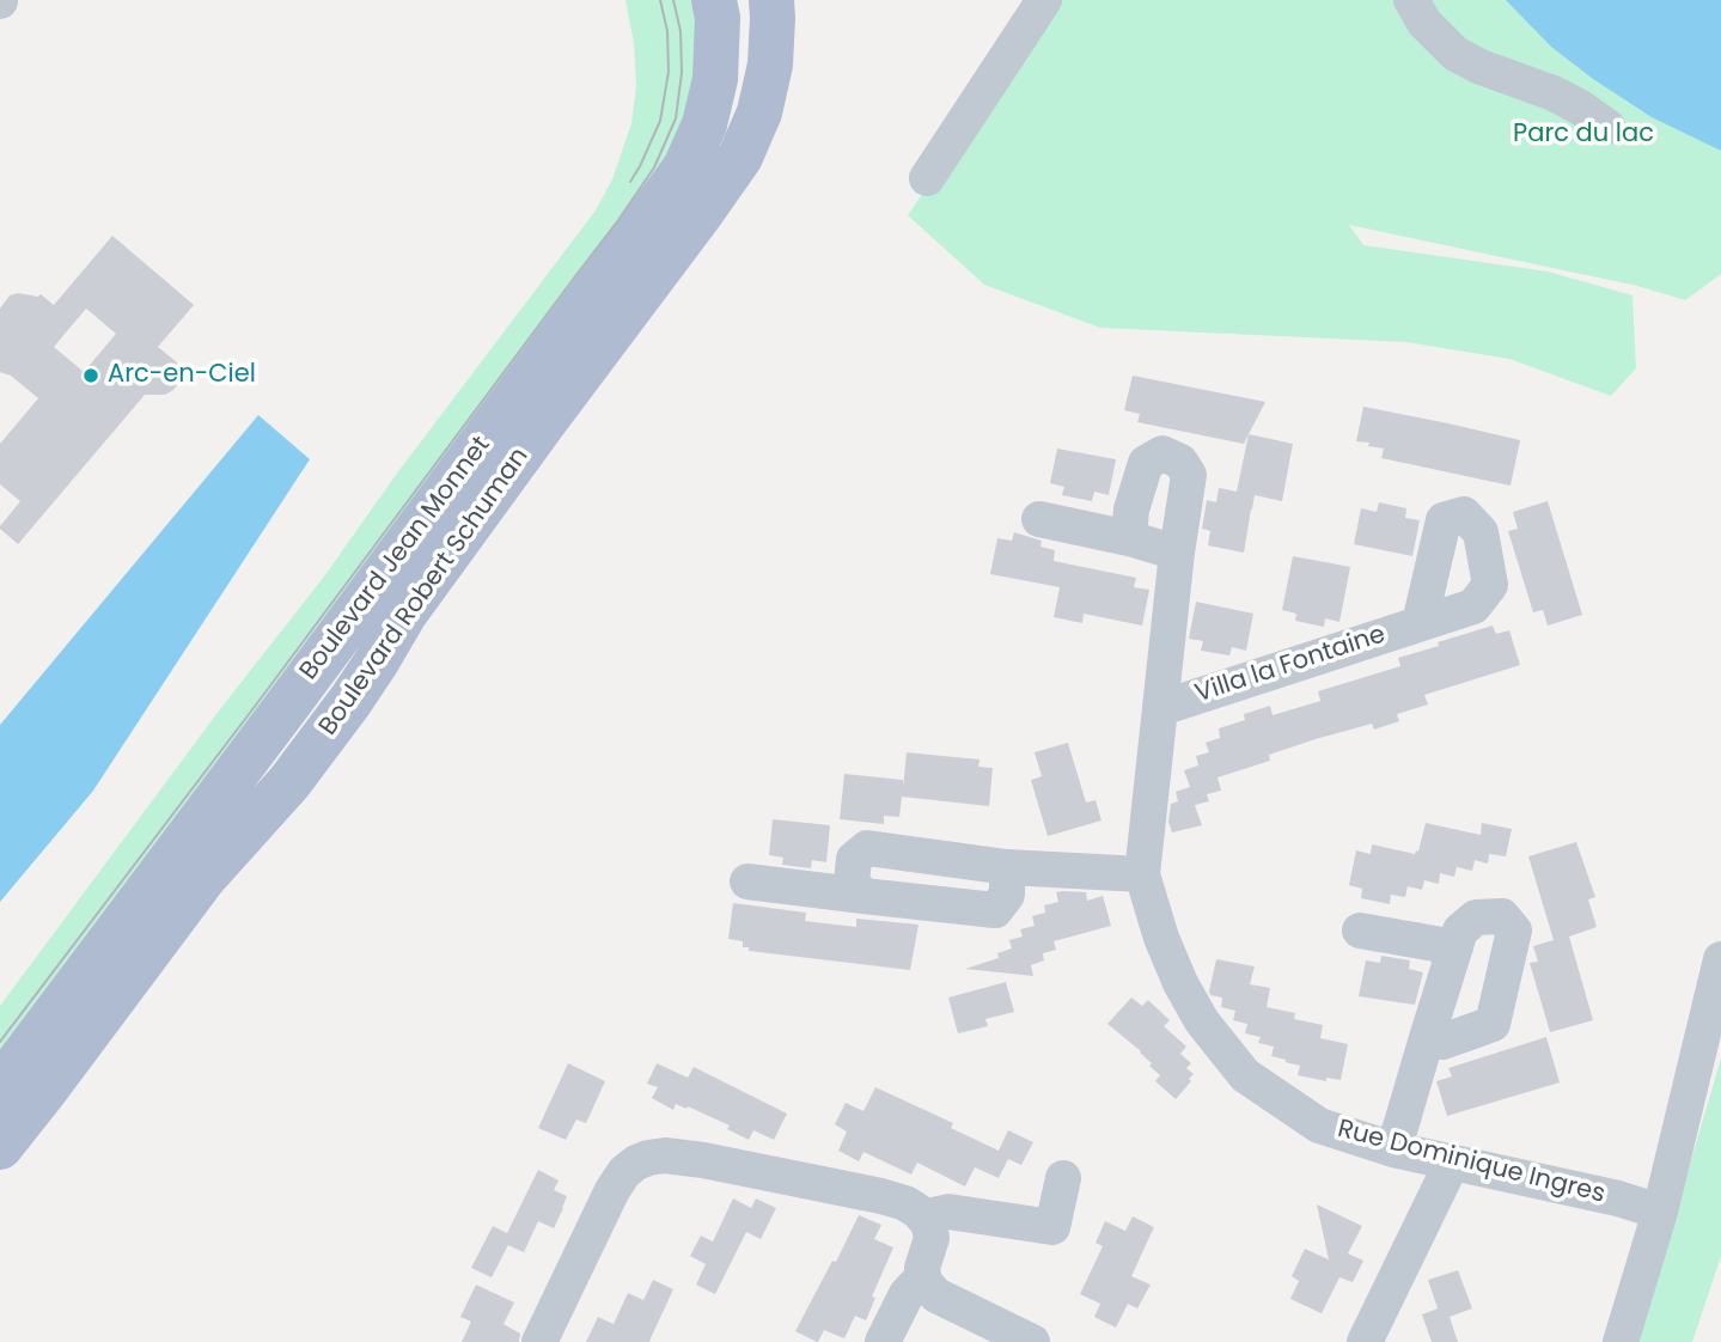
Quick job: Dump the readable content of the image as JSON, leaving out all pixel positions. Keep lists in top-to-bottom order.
{
  "streets": {
    "main road": ["Boulevard Jean Monnet", "Boulevard Robert Schuman"],
    "street": ["Villa la Fontaine", "Rue Dominique Ingres"]
  },
  "crossings": [
    ["Villa la Fontaine", "Rue Dominique Ingres"]
  ],
  "parks": ["Parc du lac"],
  "places": ["Arc-en-Ciel"]
}
